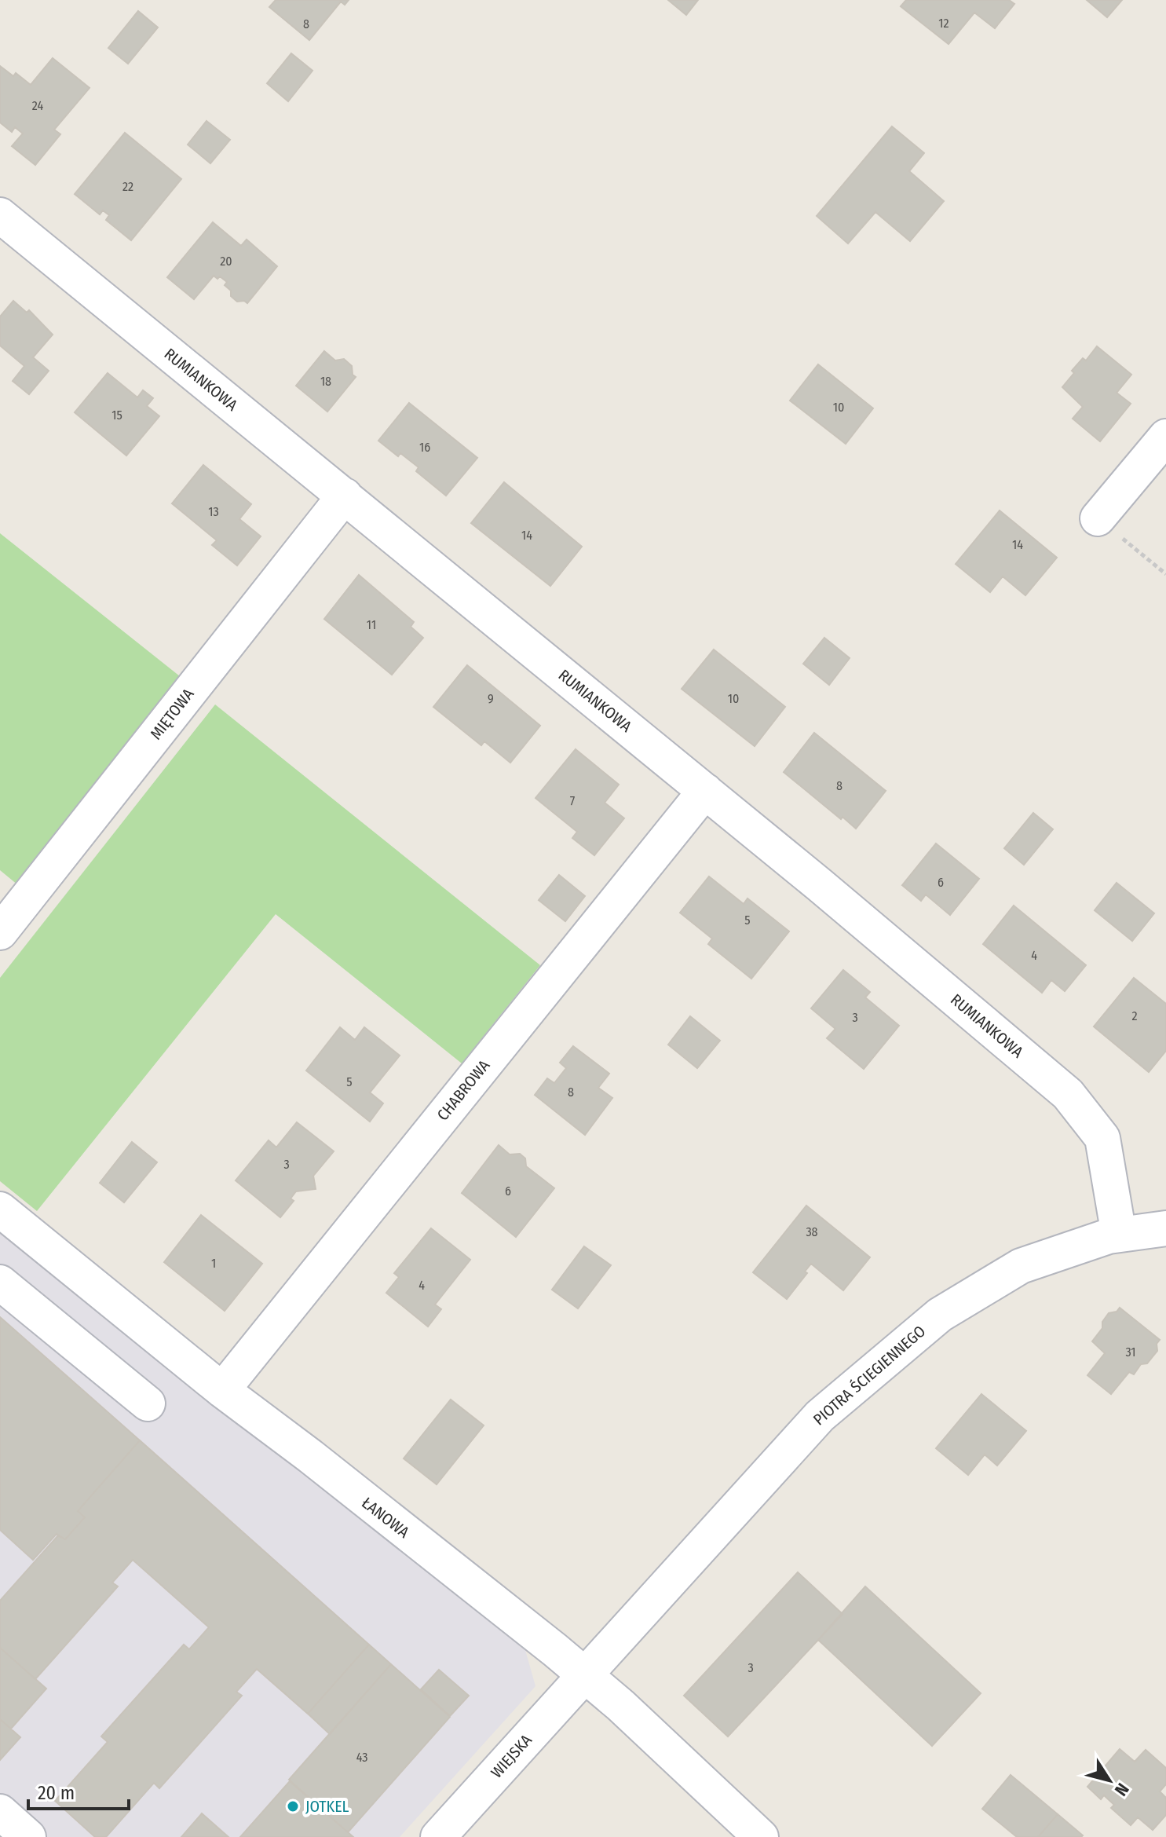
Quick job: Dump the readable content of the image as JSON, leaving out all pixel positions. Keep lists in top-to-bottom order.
{
  "streets": {
    "street": [
      "RUMIANKOWA",
      "MIĘTOWA",
      "CHABROWA",
      "PIOTRA ŚCIEGIENNEGO",
      "ŁANOWA",
      "WIEJSKA"
    ]
  },
  "crossings": [
    ["RUMIANKOWA", "MIĘTOWA"],
    ["RUMIANKOWA", "CHABROWA"],
    ["RUMIANKOWA", "PIOTRA ŚCIEGIENNEGO"],
    ["CHABROWA", "ŁANOWA"],
    ["PIOTRA ŚCIEGIENNEGO", "ŁANOWA"],
    ["PIOTRA ŚCIEGIENNEGO", "WIEJSKA"],
    ["ŁANOWA", "WIEJSKA"]
  ],
  "places": ["JOTKEL"],
  "house_numbers": [
    "12",
    "8",
    "24",
    "22",
    "20",
    "18",
    "10",
    "15",
    "16",
    "13",
    "14",
    "14",
    "11",
    "9",
    "10",
    "8",
    "7",
    "6",
    "5",
    "4",
    "2",
    "3",
    "5",
    "8",
    "3",
    "6",
    "38",
    "1",
    "4",
    "31",
    "3",
    "43"
  ],
  "scale_bar": "20 m",
  "north": "bottom right"
}
